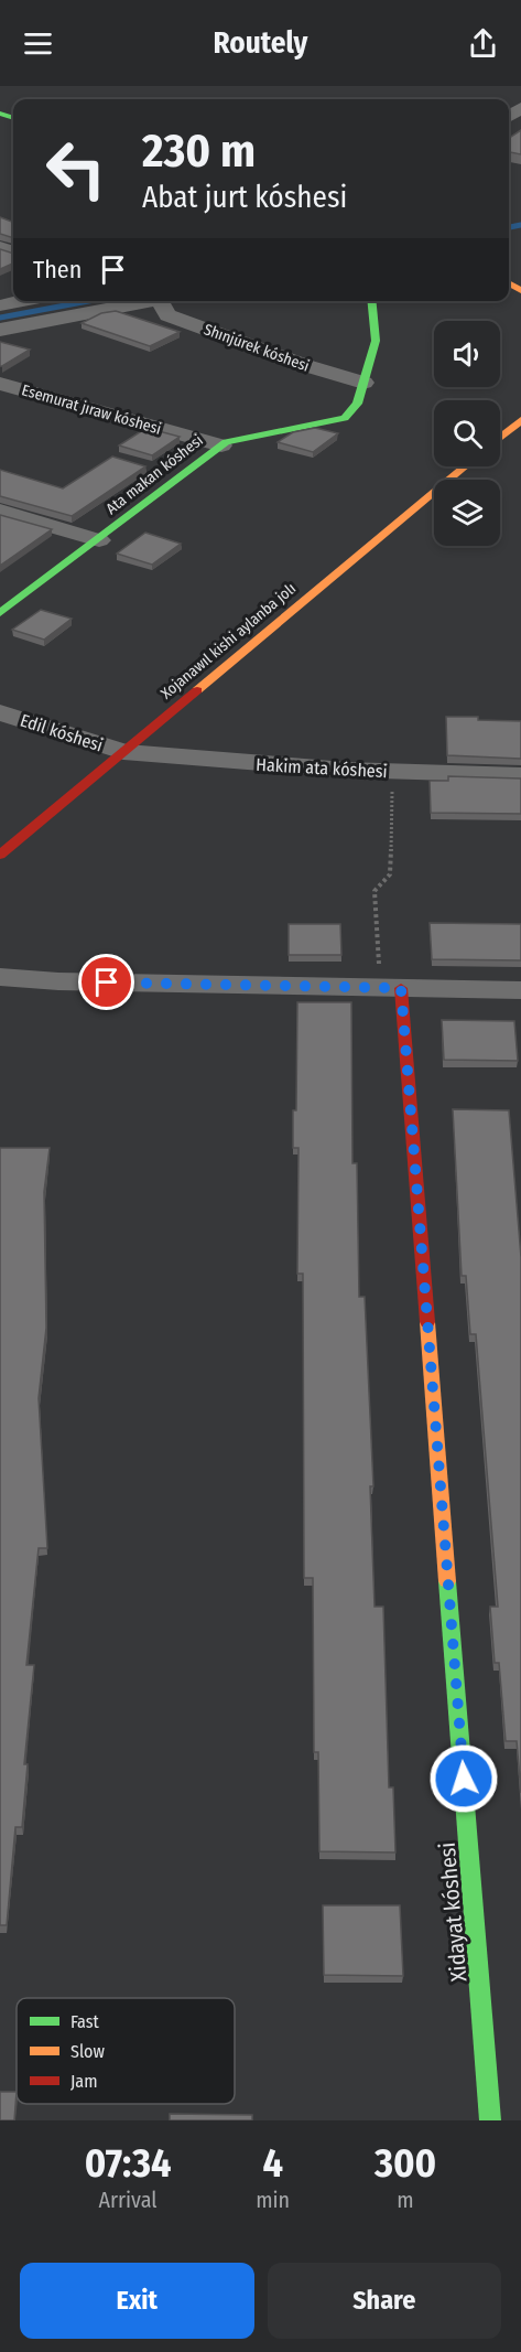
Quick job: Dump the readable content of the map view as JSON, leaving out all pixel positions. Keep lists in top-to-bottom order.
{
  "streets": {
    "street": [
      "Shınjúrek kóshesi",
      "Esemurat jıraw kóshesi",
      "Ata makan kóshesi",
      "Xojanawıl kishi aylanba jolı",
      "Edil kóshesi",
      "Hakim ata kóshesi",
      "Xidayat kóshesi"
    ]
  },
  "crossings": [
    ["Shınjúrek kóshesi", "Ata makan kóshesi"],
    ["Esemurat jıraw kóshesi", "Ata makan kóshesi"],
    ["Xojanawıl kishi aylanba jolı", "Edil kóshesi"],
    ["Xojanawıl kishi aylanba jolı", "Hakim ata kóshesi"],
    ["Edil kóshesi", "Hakim ata kóshesi"]
  ],
  "legend": ["Fast", "Slow", "Jam"],
  "page": {
    "header": "Routely",
    "turn": ["230 m", "Abat jurt kóshesi"],
    "then": "Then",
    "eta": [
      "07:34",
      "Arrival",
      "4",
      "min",
      "300",
      "m"
    ],
    "buttons": ["Exit", "Share"]
  }
}
